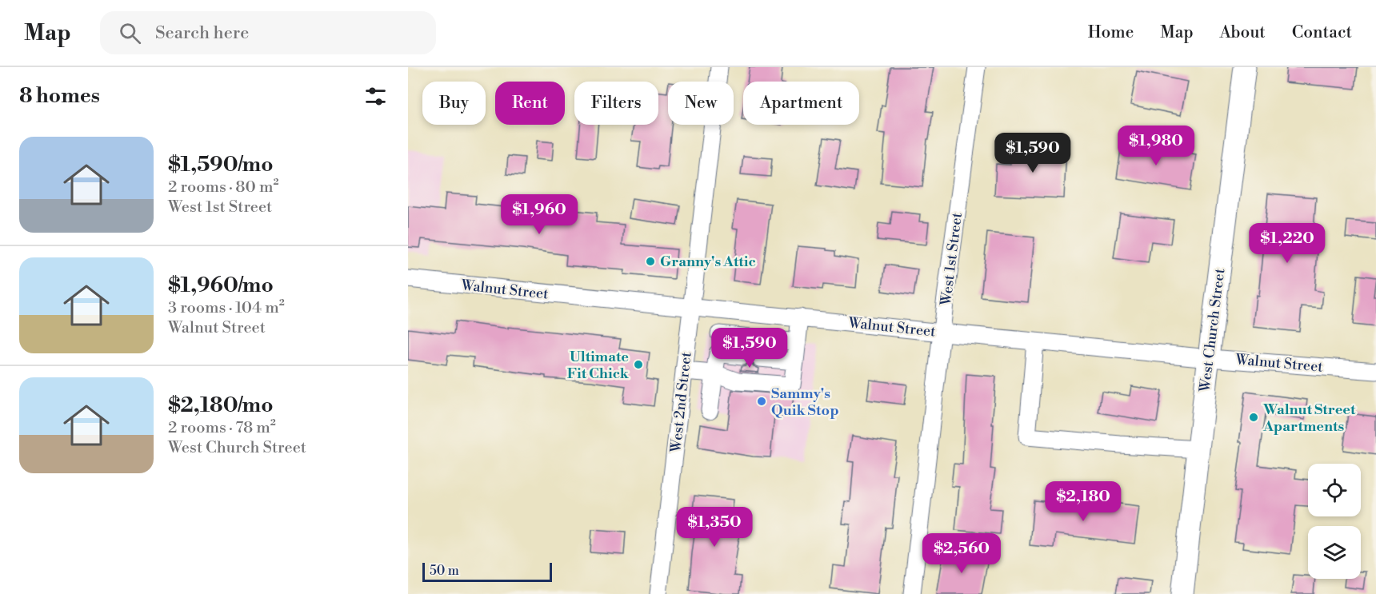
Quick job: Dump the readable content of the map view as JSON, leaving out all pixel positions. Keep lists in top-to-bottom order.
{
  "streets": {
    "main road": ["West Church Street"],
    "street": ["West 1st Street", "Walnut Street", "West 2nd Street"]
  },
  "crossings": [
    ["West 1st Street", "Walnut Street"],
    ["Walnut Street", "West Church Street"],
    ["Walnut Street", "West 2nd Street"]
  ],
  "places": [
    "Granny's Attic",
    "Ultimate Fit Chick",
    "Sammy's Quik Stop",
    "Walnut Street Apartments"
  ],
  "scale_bar": "50 m",
  "page": {
    "header": "Map",
    "search": "Search here",
    "nav": [
      "Home",
      "Map",
      "About",
      "Contact"
    ],
    "heading": "8 homes",
    "chip": [
      "Buy",
      "Rent",
      "Filters",
      "New",
      "Apartment"
    ],
    "list": [
      {
        "name": "$1,590/mo",
        "note": "2 rooms · 80 m² · West 1st Street"
      },
      {
        "name": "$1,960/mo",
        "note": "3 rooms · 104 m² · Walnut Street"
      },
      {
        "name": "$2,180/mo",
        "note": "2 rooms · 78 m² · West Church Street"
      }
    ],
    "price": [
      "$1,980",
      "$1,590",
      "$1,960",
      "$1,220",
      "$1,590",
      "$2,180",
      "$1,350",
      "$2,560"
    ],
    "scale": "50 m"
  }
}
